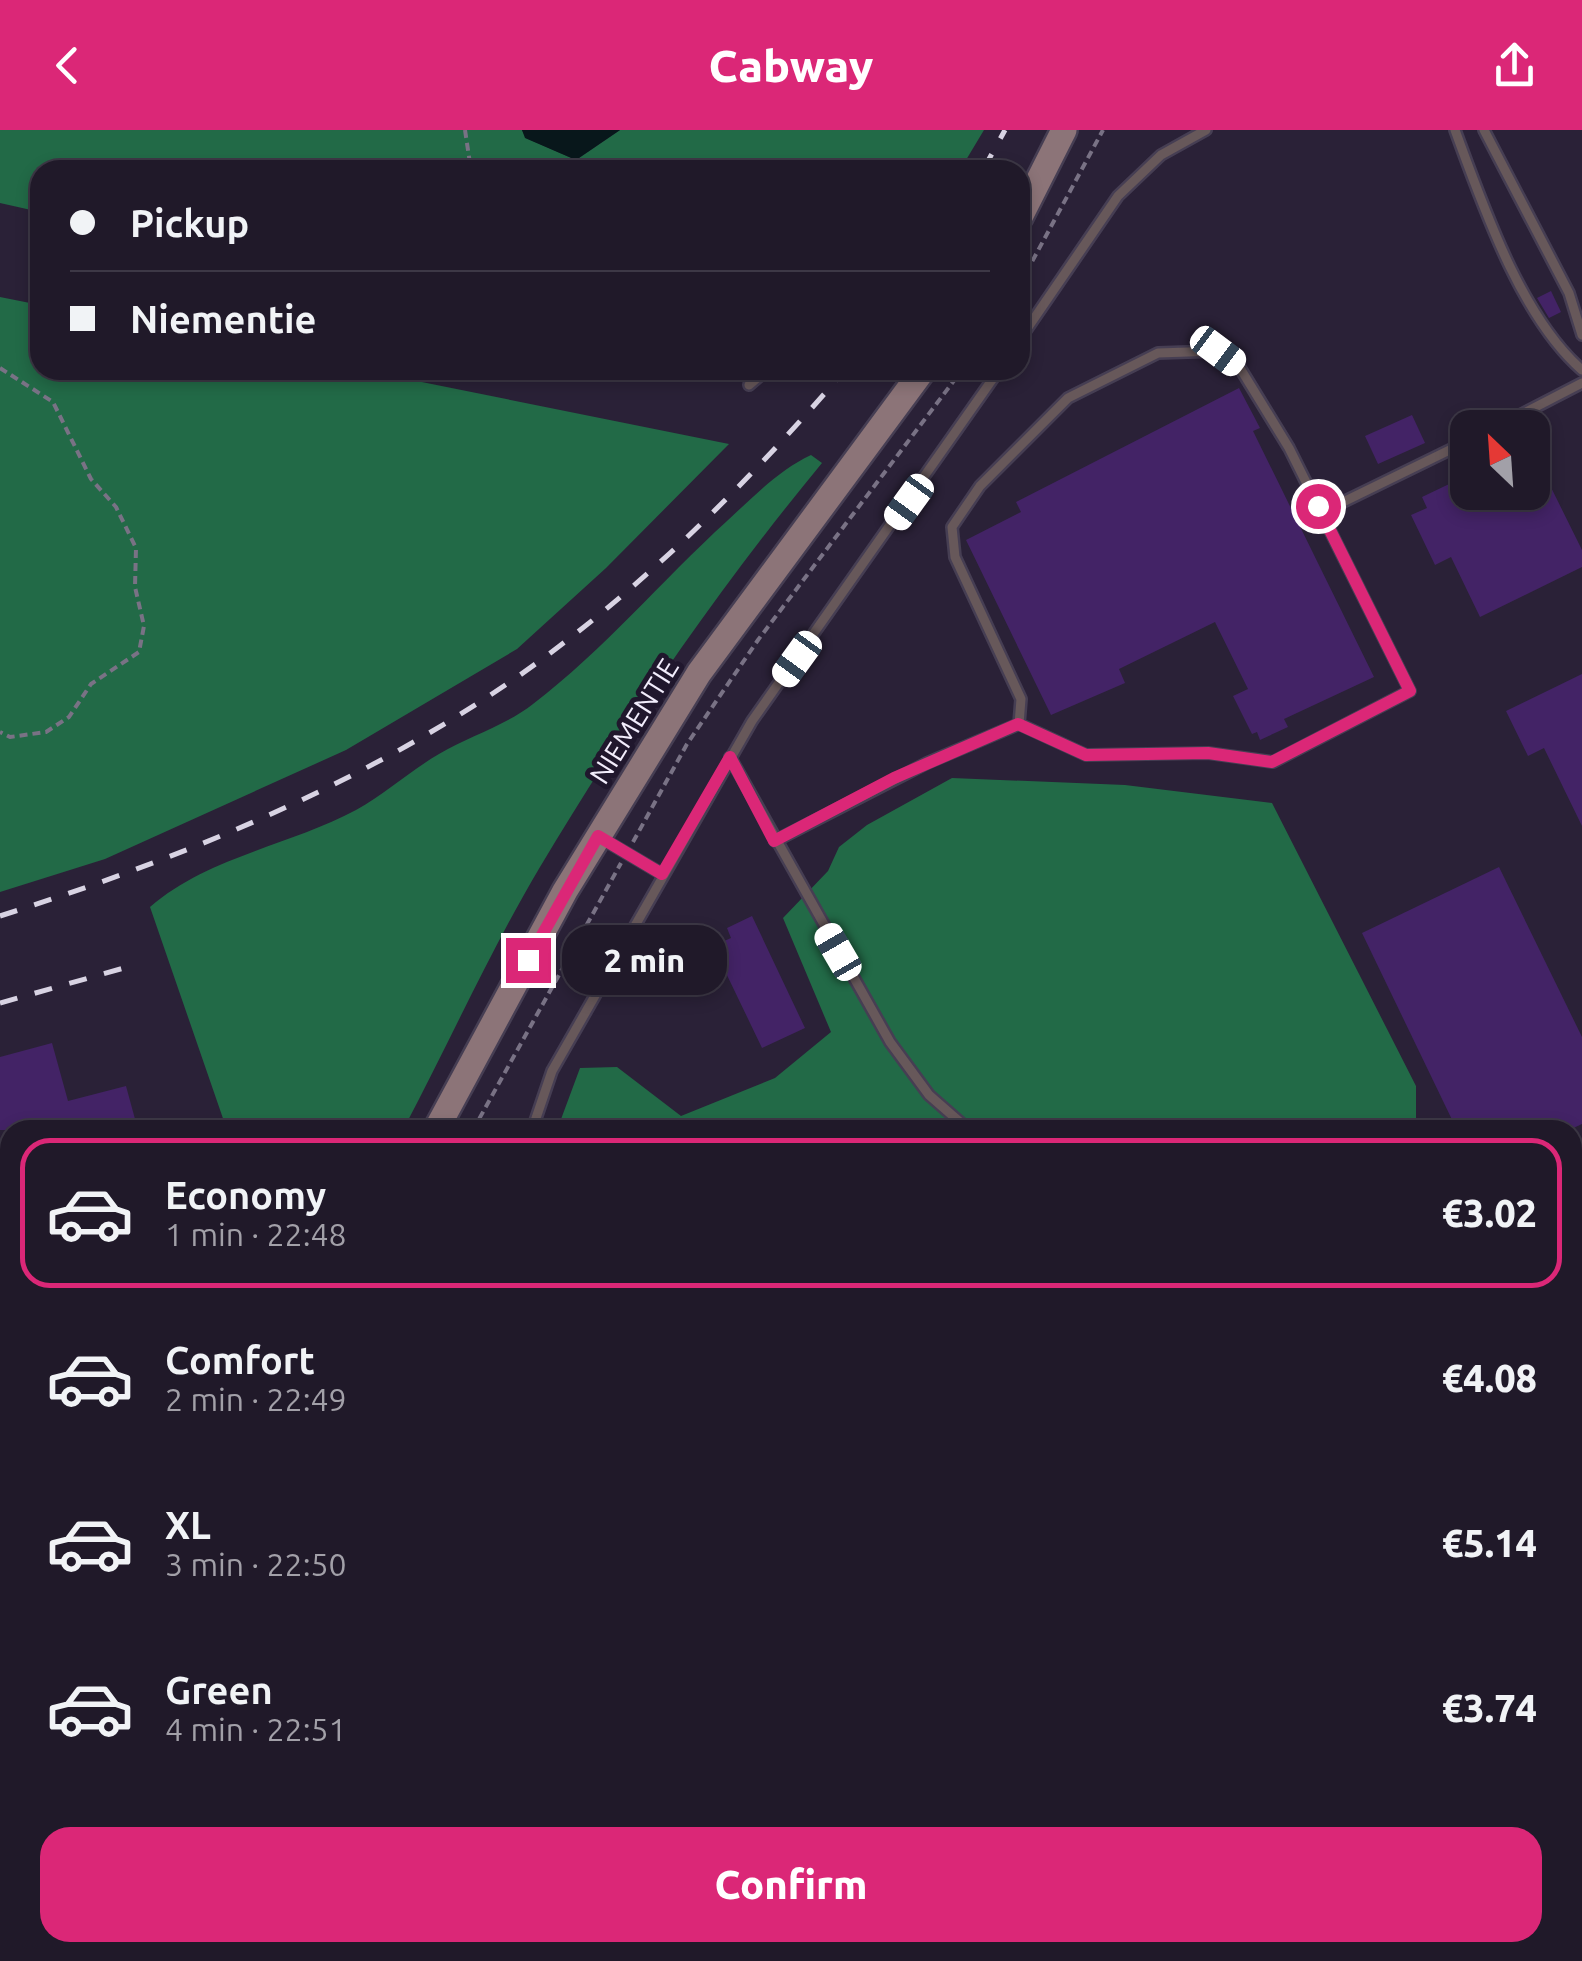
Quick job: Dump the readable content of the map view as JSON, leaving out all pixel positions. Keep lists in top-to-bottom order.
{
  "streets": {
    "main road": ["NIEMENTIE"]
  },
  "north": "top left",
  "page": {
    "header": "Cabway",
    "banner": ["Pickup", "Niementie"],
    "bubble": "2 min",
    "list": [
      {
        "name": "Economy",
        "note": "1 min · 22:48",
        "value": "€3.02"
      },
      {
        "name": "Comfort",
        "note": "2 min · 22:49",
        "value": "€4.08"
      },
      {
        "name": "XL",
        "note": "3 min · 22:50",
        "value": "€5.14"
      },
      {
        "name": "Green",
        "note": "4 min · 22:51",
        "value": "€3.74"
      }
    ],
    "buttons": "Confirm"
  }
}
